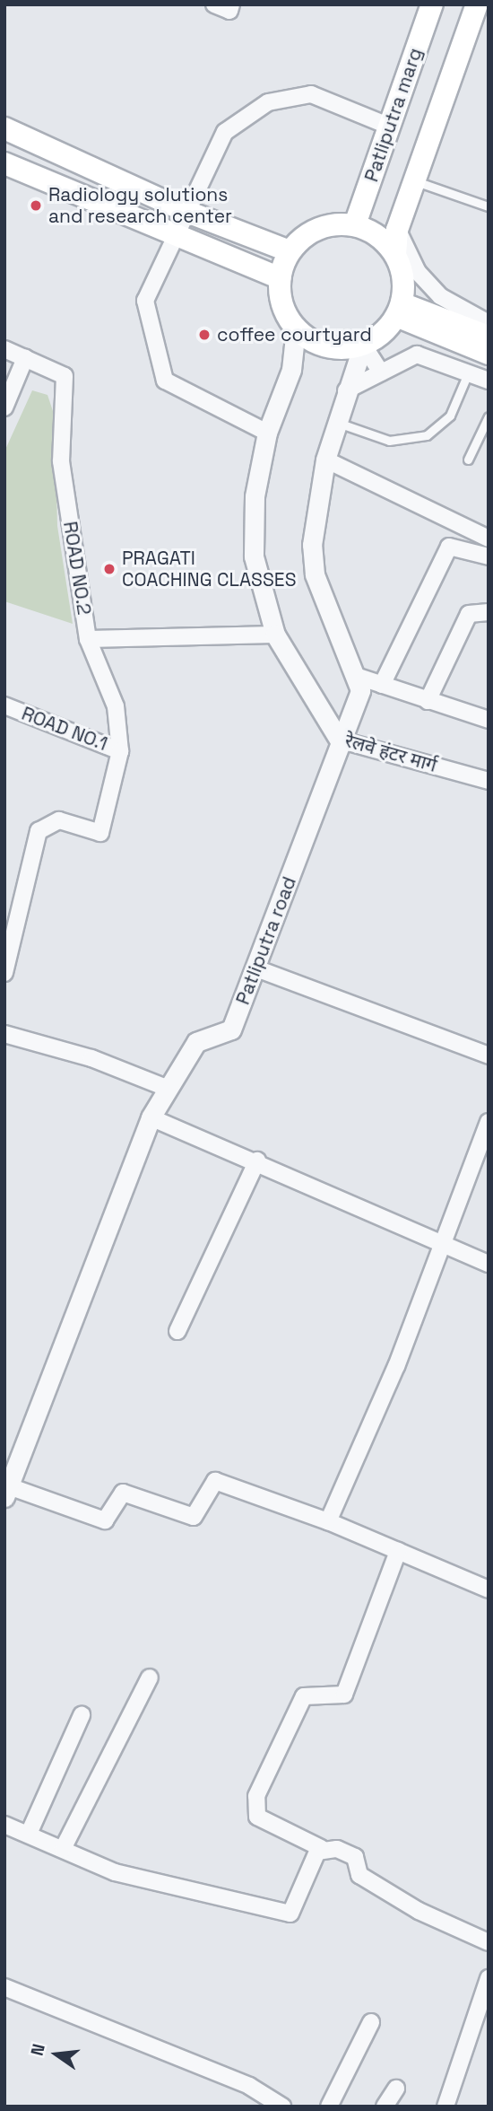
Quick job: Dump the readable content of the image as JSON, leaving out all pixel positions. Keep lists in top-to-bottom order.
{
  "streets": {
    "main road": ["Patliputra marg"],
    "street": [
      "ROAD NO.2",
      "ROAD NO.1",
      "रेलवे हंटर मार्ग",
      "Patliputra road"
    ]
  },
  "crossings": [
    ["ROAD NO.2", "ROAD NO.1"],
    ["ROAD NO.2", "रेलवे हंटर मार्ग"],
    ["रेलवे हंटर मार्ग", "Patliputra road"]
  ],
  "places": ["Radiology solutions and research center", "coffee courtyard", "PRAGATI COACHING CLASSES"],
  "north": "left"
}
